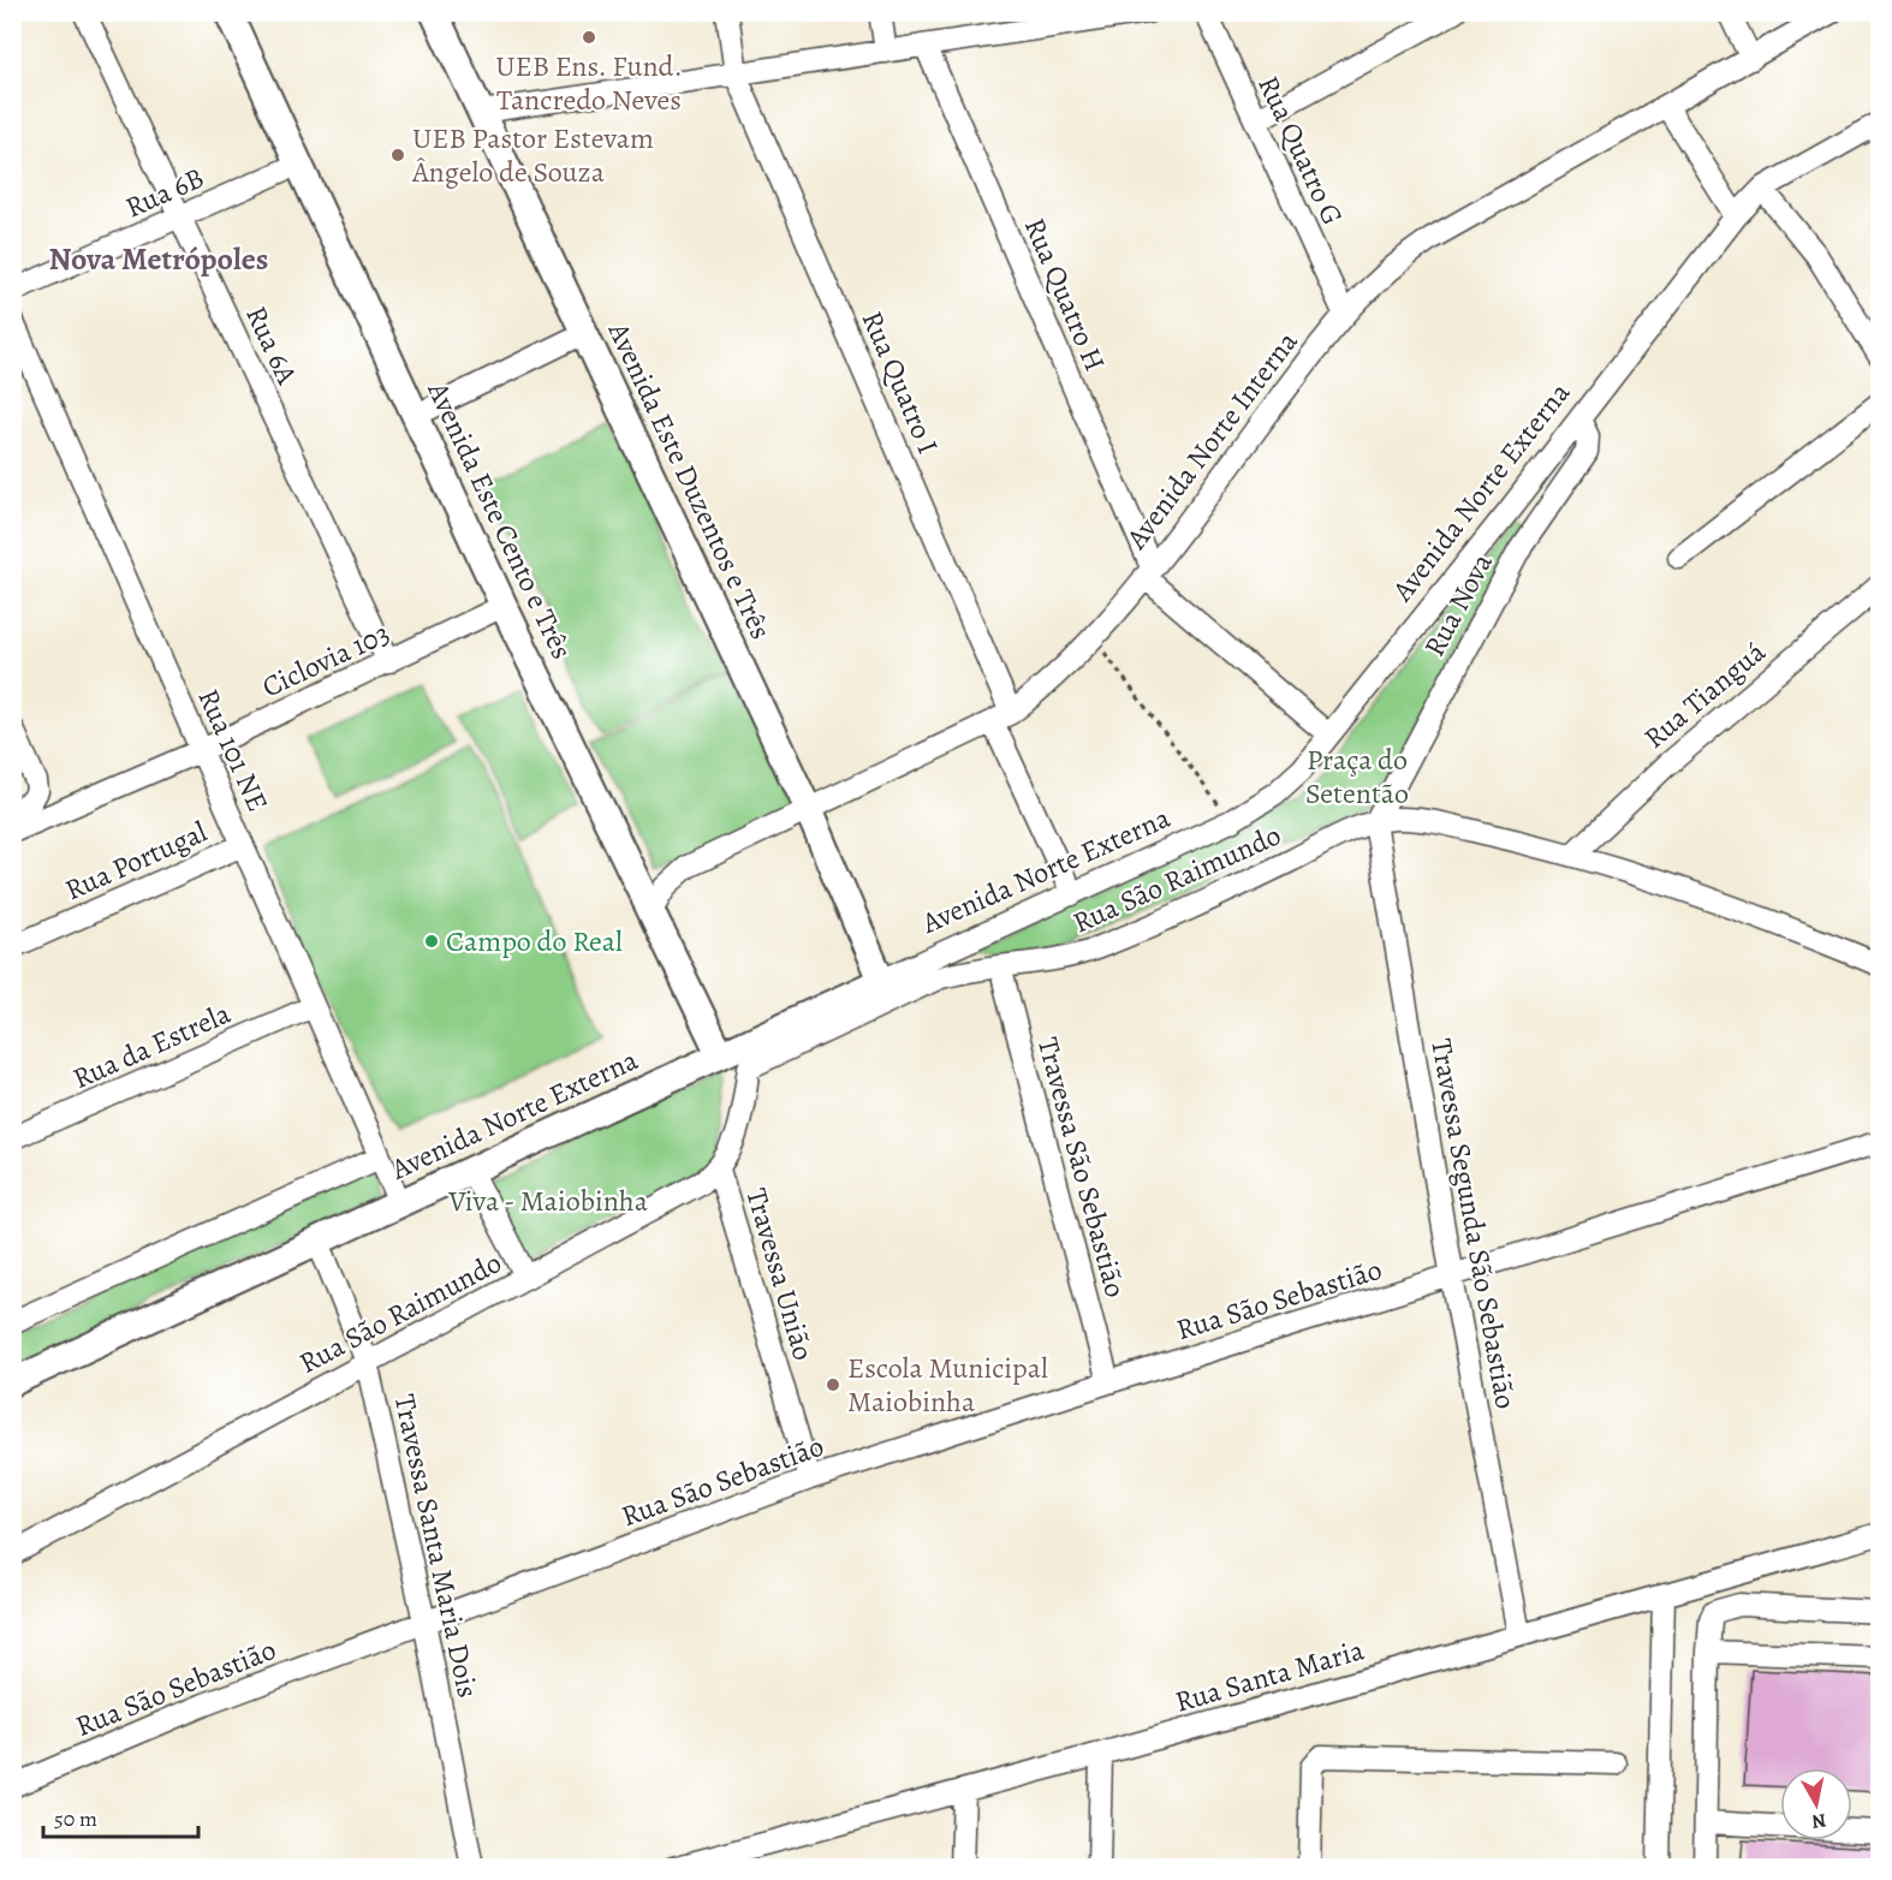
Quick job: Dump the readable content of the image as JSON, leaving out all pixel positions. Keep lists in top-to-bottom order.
{
  "streets": {
    "main road": ["Avenida Este Duzentos e Três", "Avenida Norte Externa", "Avenida Este Cento e Três"],
    "street": [
      "Rua Quatro G",
      "Rua 6B",
      "Rua Quatro H",
      "Rua 6A",
      "Rua Quatro I",
      "Avenida Norte Interna",
      "Rua Nova",
      "Ciclovia 103",
      "Rua Tianguá",
      "Rua 101 NE",
      "Rua Portugal",
      "Rua São Raimundo",
      "Rua da Estrela",
      "Travessa São Sebastião",
      "Travessa Segunda São Sebastião",
      "Travessa União",
      "Rua São Sebastião",
      "Travessa Santa Maria Dois",
      "Rua Santa Maria"
    ]
  },
  "crossings": [
    ["Rua Quatro G", "Avenida Norte Interna"],
    ["Rua 6B", "Rua 6A"],
    ["Rua 6B", "Avenida Este Cento e Três"],
    ["Rua Quatro H", "Avenida Norte Interna"],
    ["Rua 6A", "Ciclovia 103"],
    ["Rua Quatro I", "Avenida Norte Interna"],
    ["Rua Quatro I", "Avenida Norte Externa"],
    ["Avenida Norte Interna", "Avenida Este Duzentos e Três"],
    ["Avenida Norte Interna", "Avenida Este Cento e Três"],
    ["Avenida Este Duzentos e Três", "Avenida Norte Externa"],
    ["Avenida Norte Externa", "Avenida Este Cento e Três"],
    ["Avenida Norte Externa", "Rua Nova"],
    ["Avenida Norte Externa", "Rua 101 NE"],
    ["Avenida Norte Externa", "Rua São Raimundo"],
    ["Avenida Norte Externa", "Travessa Santa Maria Dois"],
    ["Avenida Este Cento e Três", "Ciclovia 103"],
    ["Avenida Este Cento e Três", "Rua São Raimundo"],
    ["Rua Nova", "Rua São Raimundo"],
    ["Rua Nova", "Travessa Segunda São Sebastião"],
    ["Ciclovia 103", "Rua 101 NE"],
    ["Rua Tianguá", "Rua São Raimundo"],
    ["Rua 101 NE", "Rua Portugal"],
    ["Rua 101 NE", "Rua da Estrela"],
    ["Rua São Raimundo", "Travessa São Sebastião"],
    ["Rua São Raimundo", "Travessa Segunda São Sebastião"],
    ["Rua São Raimundo", "Travessa União"],
    ["Rua São Raimundo", "Travessa Santa Maria Dois"],
    ["Travessa São Sebastião", "Rua São Sebastião"],
    ["Travessa Segunda São Sebastião", "Rua São Sebastião"],
    ["Travessa Segunda São Sebastião", "Rua Santa Maria"],
    ["Travessa União", "Rua São Sebastião"],
    ["Rua São Sebastião", "Travessa Santa Maria Dois"]
  ],
  "districts": ["Nova Metrópoles"],
  "parks": ["Praça do Setentão", "Viva - Maiobinha"],
  "places": [
    "UEB Ens. Fund. Tancredo Neves",
    "UEB Pastor Estevam Ângelo de Souza",
    "Campo do Real",
    "Escola Municipal Maiobinha"
  ],
  "scale_bar": "50 m",
  "north": "bottom"
}
